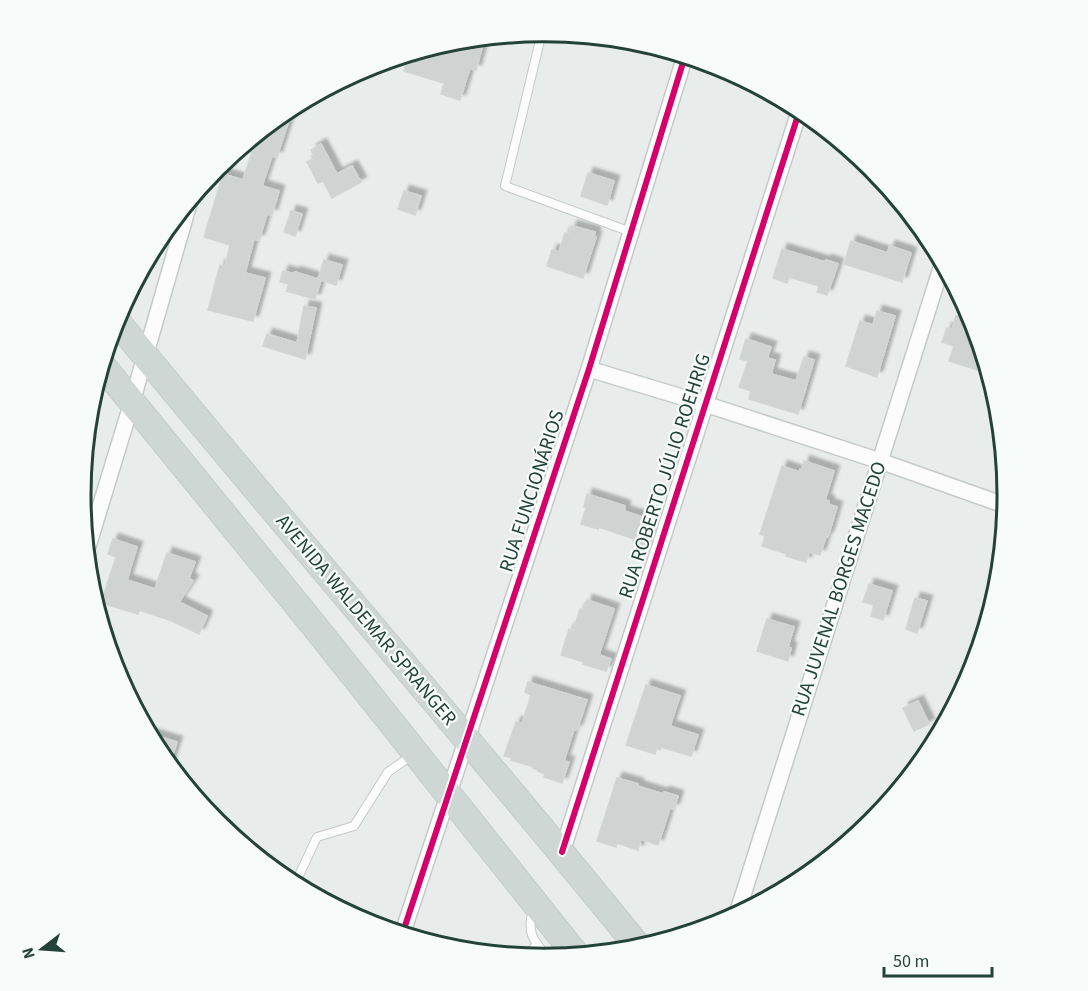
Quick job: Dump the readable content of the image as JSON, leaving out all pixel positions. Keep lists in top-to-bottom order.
{
  "streets": {
    "main road": ["AVENIDA WALDEMAR SPRANGER"],
    "street": ["RUA ROBERTO JÚLIO ROEHRIG", "RUA FUNCIONÁRIOS", "RUA JUVENAL BORGES MACEDO"]
  },
  "crossings": [
    ["RUA ROBERTO JÚLIO ROEHRIG", "AVENIDA WALDEMAR SPRANGER"],
    ["RUA FUNCIONÁRIOS", "AVENIDA WALDEMAR SPRANGER"]
  ],
  "scale_bar": "50 m",
  "north": "left"
}
